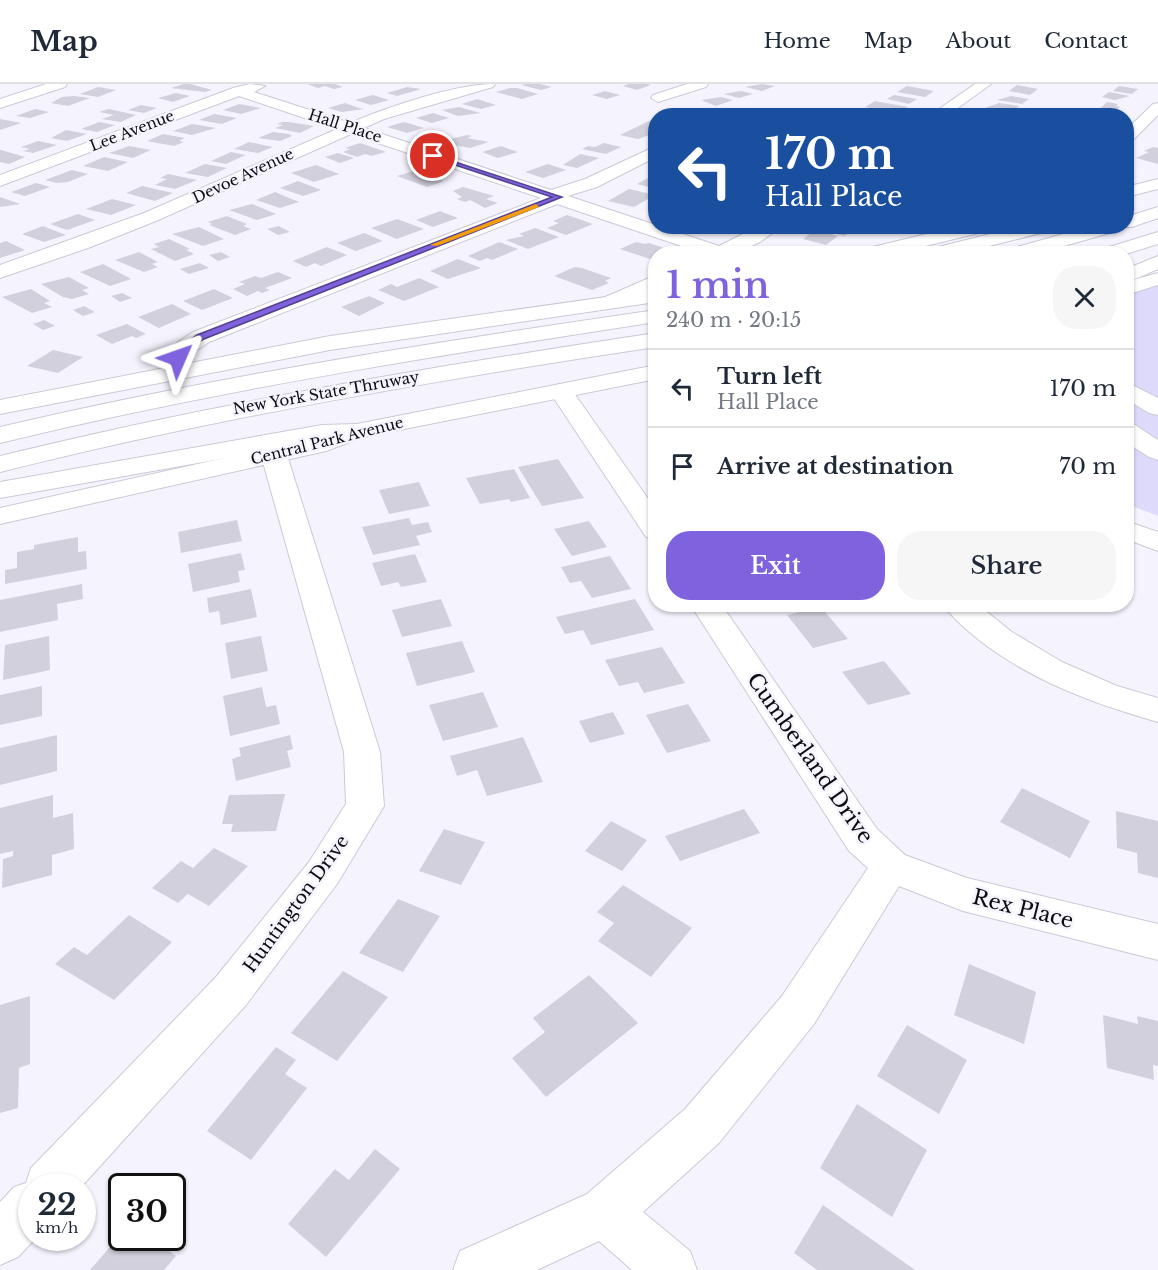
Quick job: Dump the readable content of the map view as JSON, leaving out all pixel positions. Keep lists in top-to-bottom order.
{
  "streets": {
    "main road": [
      "Hall Place",
      "Lee Avenue",
      "Devoe Avenue",
      "New York State Thruway",
      "Central Park Avenue",
      "Cumberland Drive",
      "Huntington Drive",
      "Rex Place"
    ]
  },
  "crossings": [
    ["Hall Place", "Lee Avenue"],
    ["Hall Place", "Devoe Avenue"],
    ["Central Park Avenue", "Huntington Drive"],
    ["Cumberland Drive", "Rex Place"]
  ],
  "page": {
    "header": "Map",
    "nav": [
      "Home",
      "Map",
      "About",
      "Contact"
    ],
    "turn": ["170 m", "Hall Place"],
    "heading": ["1 min", "240 m · 20:15"],
    "list": [
      {
        "name": "Turn left",
        "note": "Hall Place",
        "value": "170 m"
      },
      {
        "name": "Arrive at destination",
        "value": "70 m"
      }
    ],
    "buttons": ["Exit", "Share"],
    "speed": "22 km/h",
    "limit": "30"
  }
}
